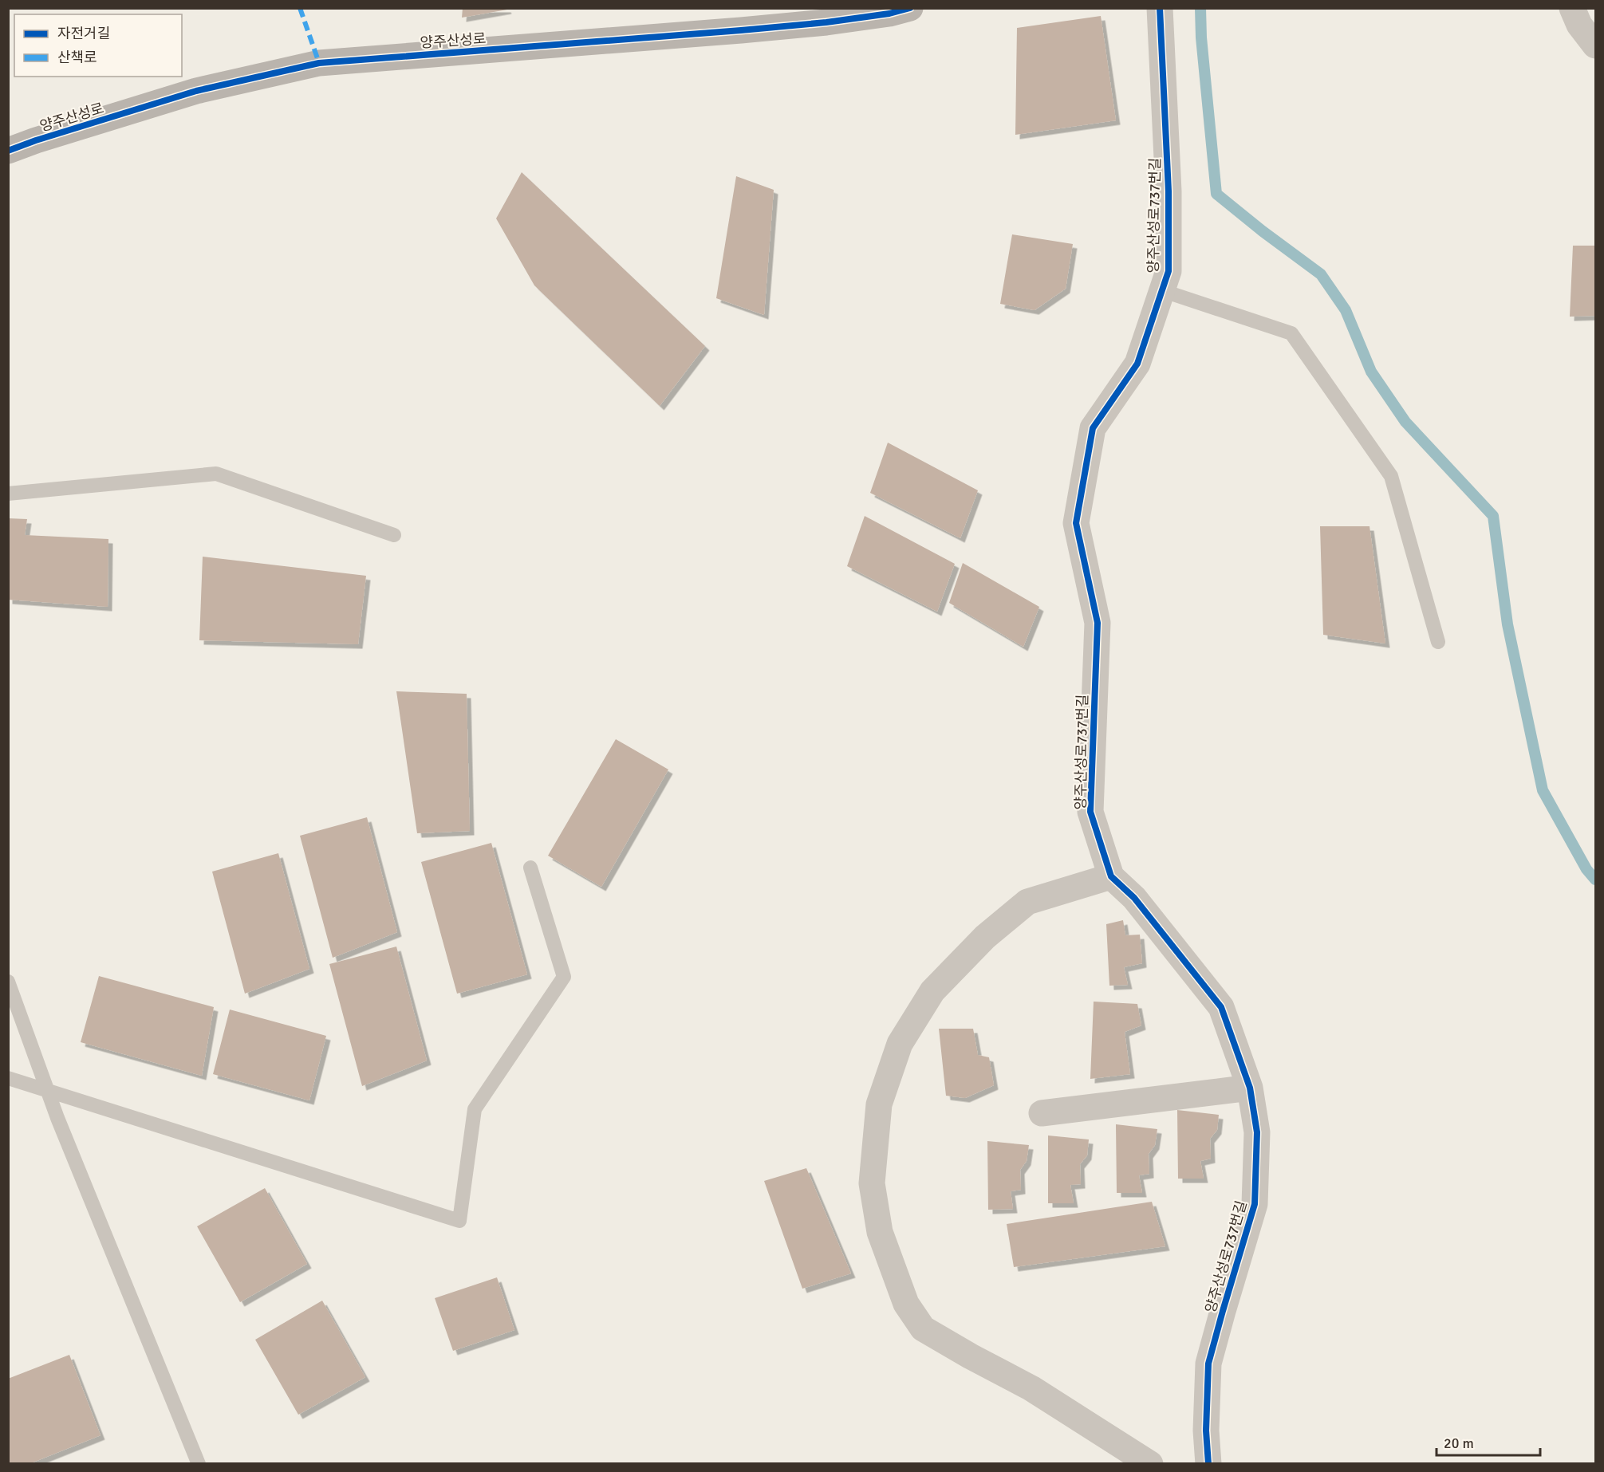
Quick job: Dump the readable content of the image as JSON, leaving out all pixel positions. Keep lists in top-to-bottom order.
{
  "streets": {
    "street": ["양주산성로", "양주산성로737번길"]
  },
  "legend": ["자전거길", "산책로"],
  "scale_bar": "20 m"
}
